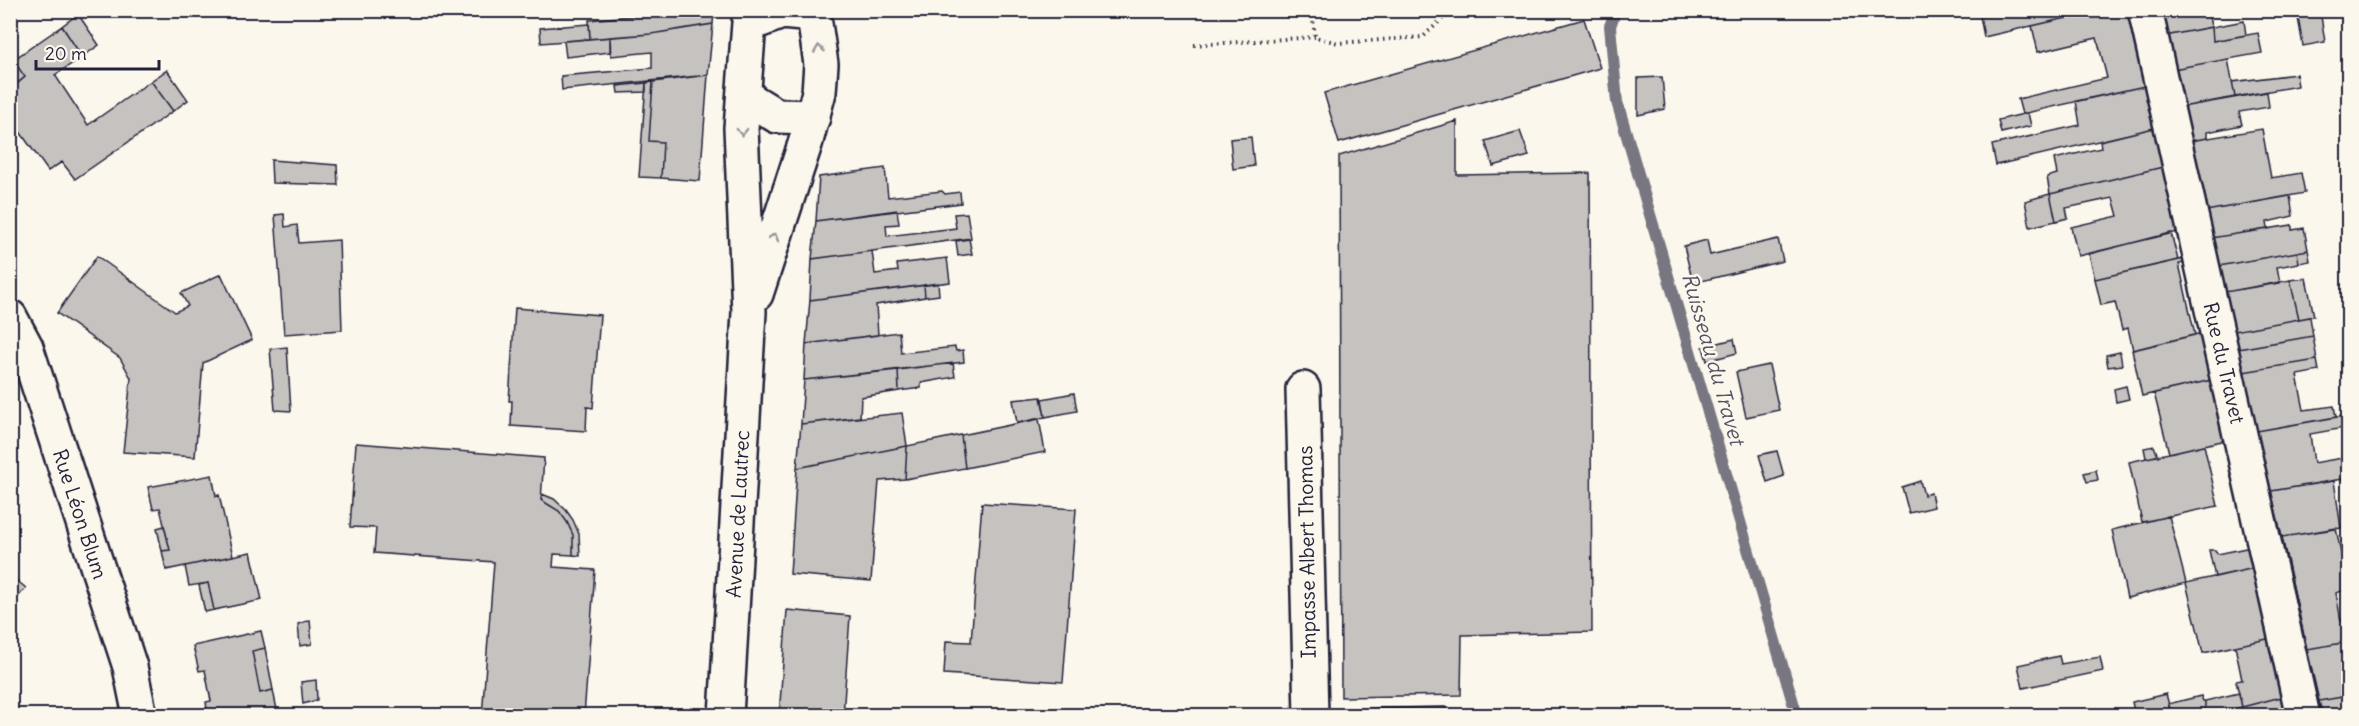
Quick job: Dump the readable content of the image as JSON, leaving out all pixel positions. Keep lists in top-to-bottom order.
{
  "streets": {
    "street": [
      "Rue du Travet",
      "Rue Léon Blum",
      "Avenue de Lautrec",
      "Impasse Albert Thomas"
    ]
  },
  "water": ["Ruisseau du Travet"],
  "scale_bar": "20 m"
}
